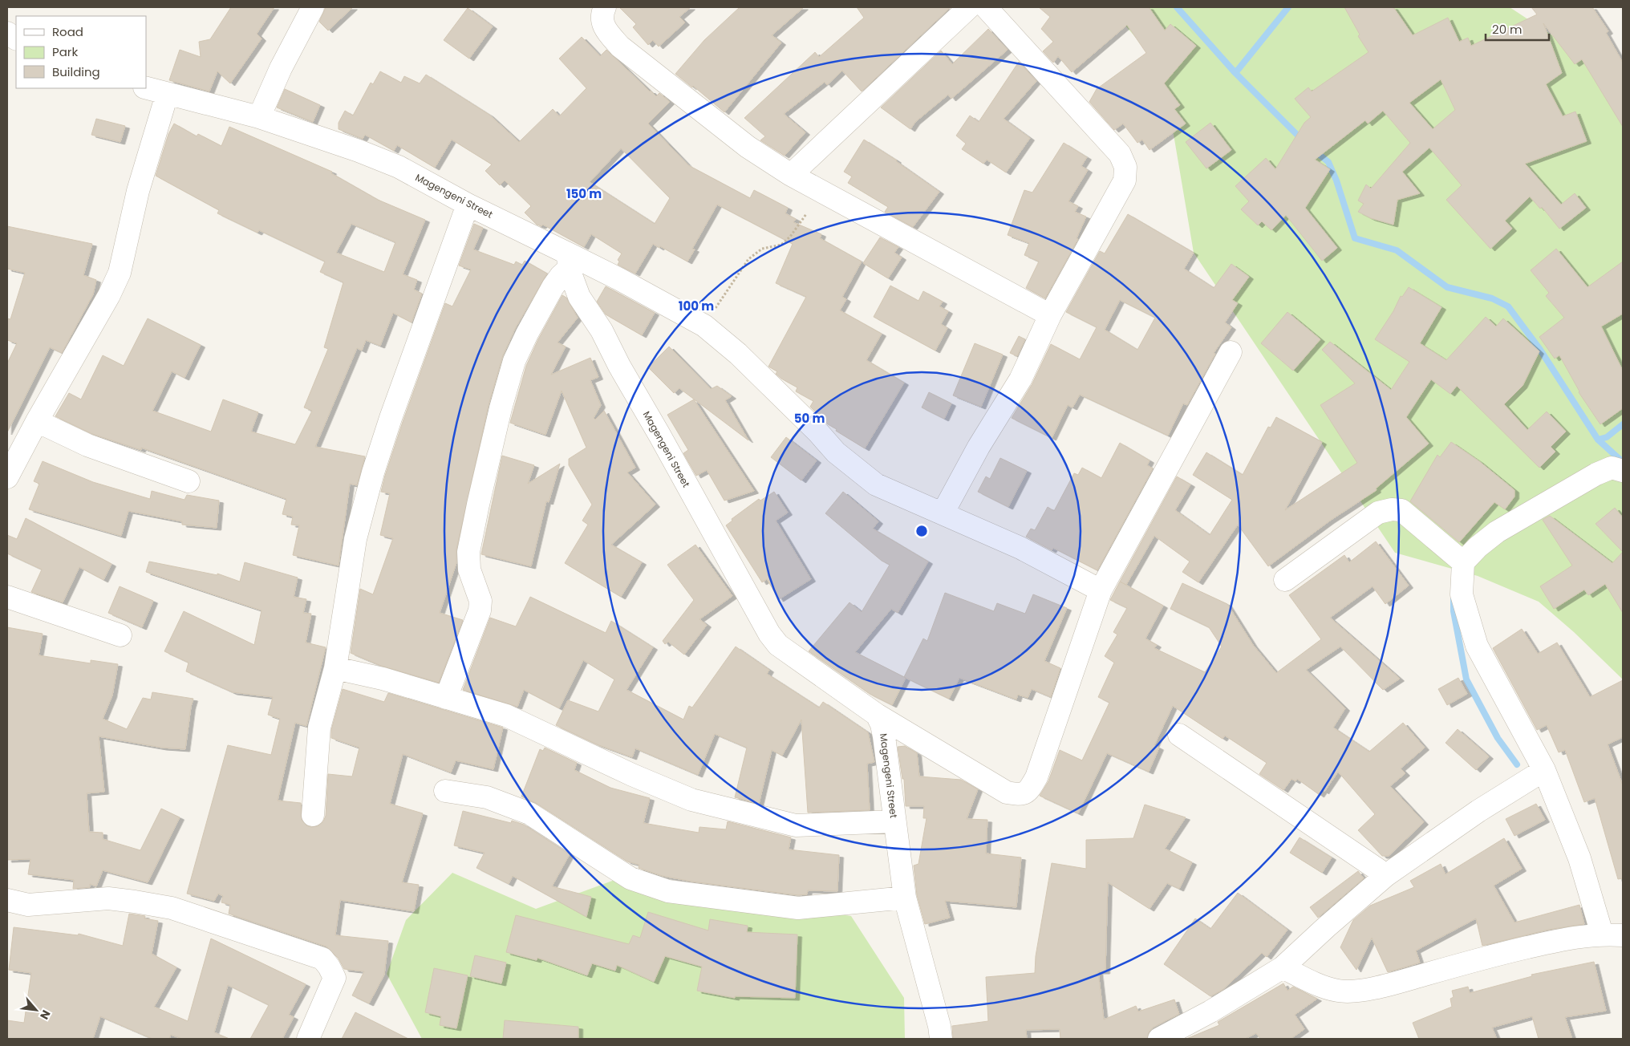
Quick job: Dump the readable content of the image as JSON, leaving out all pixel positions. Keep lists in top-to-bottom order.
{
  "streets": {
    "street": ["Magengeni Street"]
  },
  "legend": ["Road", "Park", "Building"],
  "scale_bar": "20 m",
  "north": "bottom right",
  "rings": ["150 m", "100 m", "50 m"]
}
